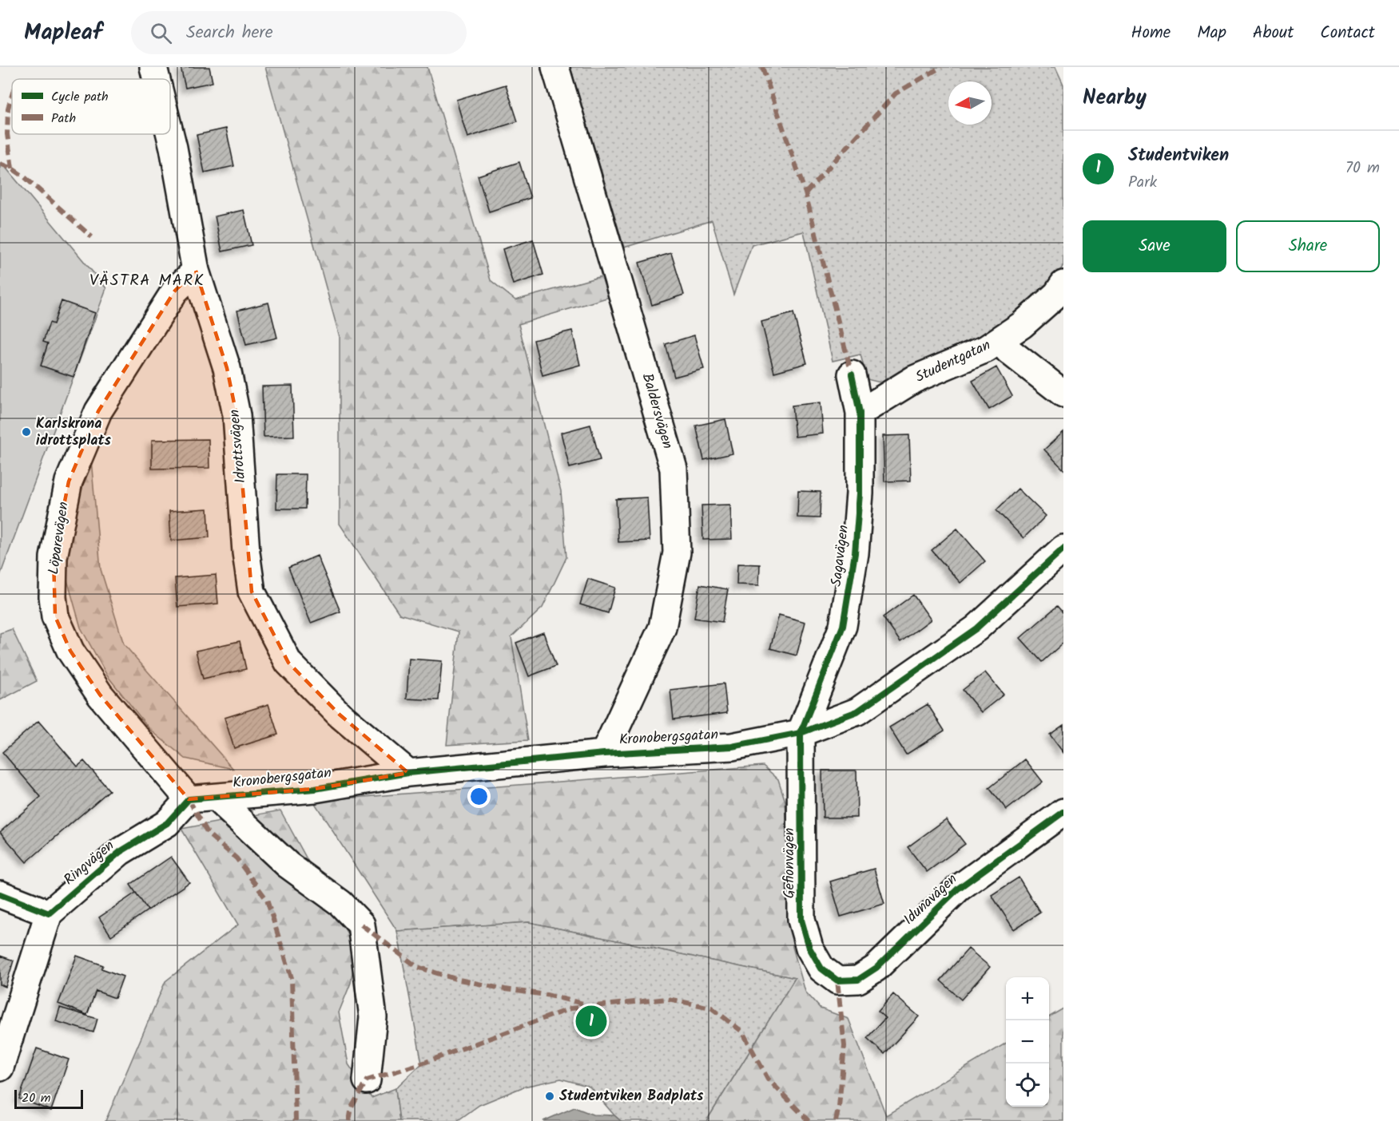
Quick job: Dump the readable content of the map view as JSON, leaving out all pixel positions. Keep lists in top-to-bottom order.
{
  "streets": {
    "street": [
      "Studentgatan",
      "Baldersvägen",
      "Idrottsvägen",
      "Löparevägen",
      "Sagavägen",
      "Kronobergsgatan",
      "Ringvägen",
      "Gefionvägen",
      "Idunavägen"
    ]
  },
  "crossings": [
    ["Studentgatan", "Sagavägen"],
    ["Baldersvägen", "Kronobergsgatan"],
    ["Idrottsvägen", "Löparevägen"],
    ["Idrottsvägen", "Kronobergsgatan"],
    ["Löparevägen", "Ringvägen"],
    ["Sagavägen", "Kronobergsgatan"],
    ["Sagavägen", "Gefionvägen"],
    ["Kronobergsgatan", "Gefionvägen"],
    ["Gefionvägen", "Idunavägen"]
  ],
  "districts": ["VÄSTRA MARK"],
  "places": ["Karlskrona idrottsplats", "Studentviken Badplats"],
  "legend": ["Cycle path", "Path"],
  "scale_bar": "20 m",
  "north": "left",
  "page": {
    "header": "Mapleaf",
    "search": "Search here",
    "nav": [
      "Home",
      "Map",
      "About",
      "Contact"
    ],
    "heading": "Nearby",
    "list": [
      {
        "mark": "1",
        "name": "Studentviken",
        "note": "Park",
        "value": "70 m"
      }
    ],
    "buttons": ["Save", "Share"],
    "map_buttons": ["+", "−"],
    "pins": "1",
    "scale": "20 m"
  }
}
